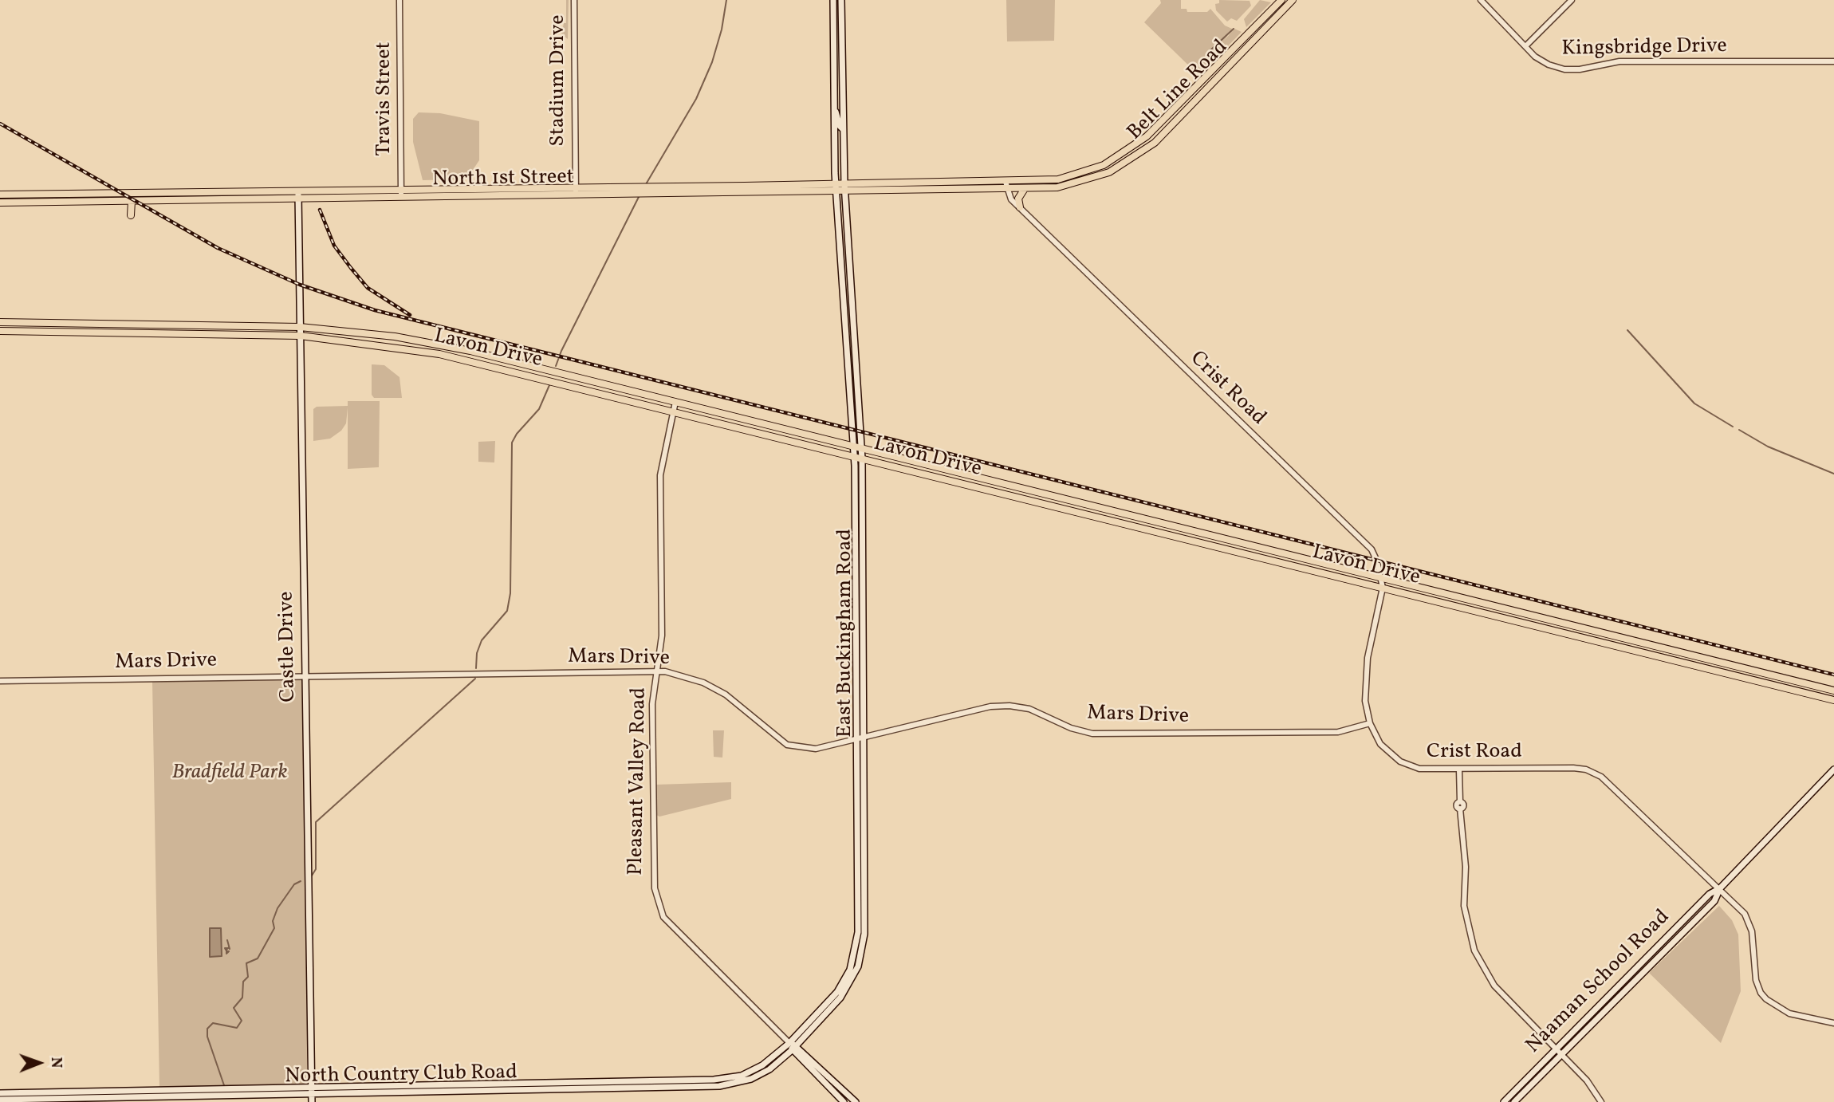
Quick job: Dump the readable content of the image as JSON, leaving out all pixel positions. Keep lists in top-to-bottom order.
{
  "streets": {
    "main road": [
      "Belt Line Road",
      "North 1st Street",
      "Lavon Drive",
      "East Buckingham Road",
      "Castle Drive",
      "Pleasant Valley Road",
      "Naaman School Road",
      "North Country Club Road"
    ],
    "street": [
      "Kingsbridge Drive",
      "Stadium Drive",
      "Travis Street",
      "Crist Road",
      "Mars Drive"
    ]
  },
  "crossings": [
    ["Stadium Drive", "North 1st Street"],
    ["Belt Line Road", "North 1st Street"],
    ["Belt Line Road", "Crist Road"],
    ["Travis Street", "North 1st Street"],
    ["North 1st Street", "Crist Road"],
    ["North 1st Street", "East Buckingham Road"],
    ["North 1st Street", "Castle Drive"],
    ["Lavon Drive", "Crist Road"],
    ["Lavon Drive", "East Buckingham Road"],
    ["Lavon Drive", "Castle Drive"],
    ["Lavon Drive", "Pleasant Valley Road"],
    ["Crist Road", "Mars Drive"],
    ["Crist Road", "Naaman School Road"],
    ["East Buckingham Road", "Mars Drive"],
    ["East Buckingham Road", "Pleasant Valley Road"],
    ["East Buckingham Road", "North Country Club Road"],
    ["Castle Drive", "Mars Drive"],
    ["Castle Drive", "North Country Club Road"],
    ["Mars Drive", "Pleasant Valley Road"],
    ["Pleasant Valley Road", "North Country Club Road"]
  ],
  "parks": ["Bradfield Park"],
  "north": "right"
}
